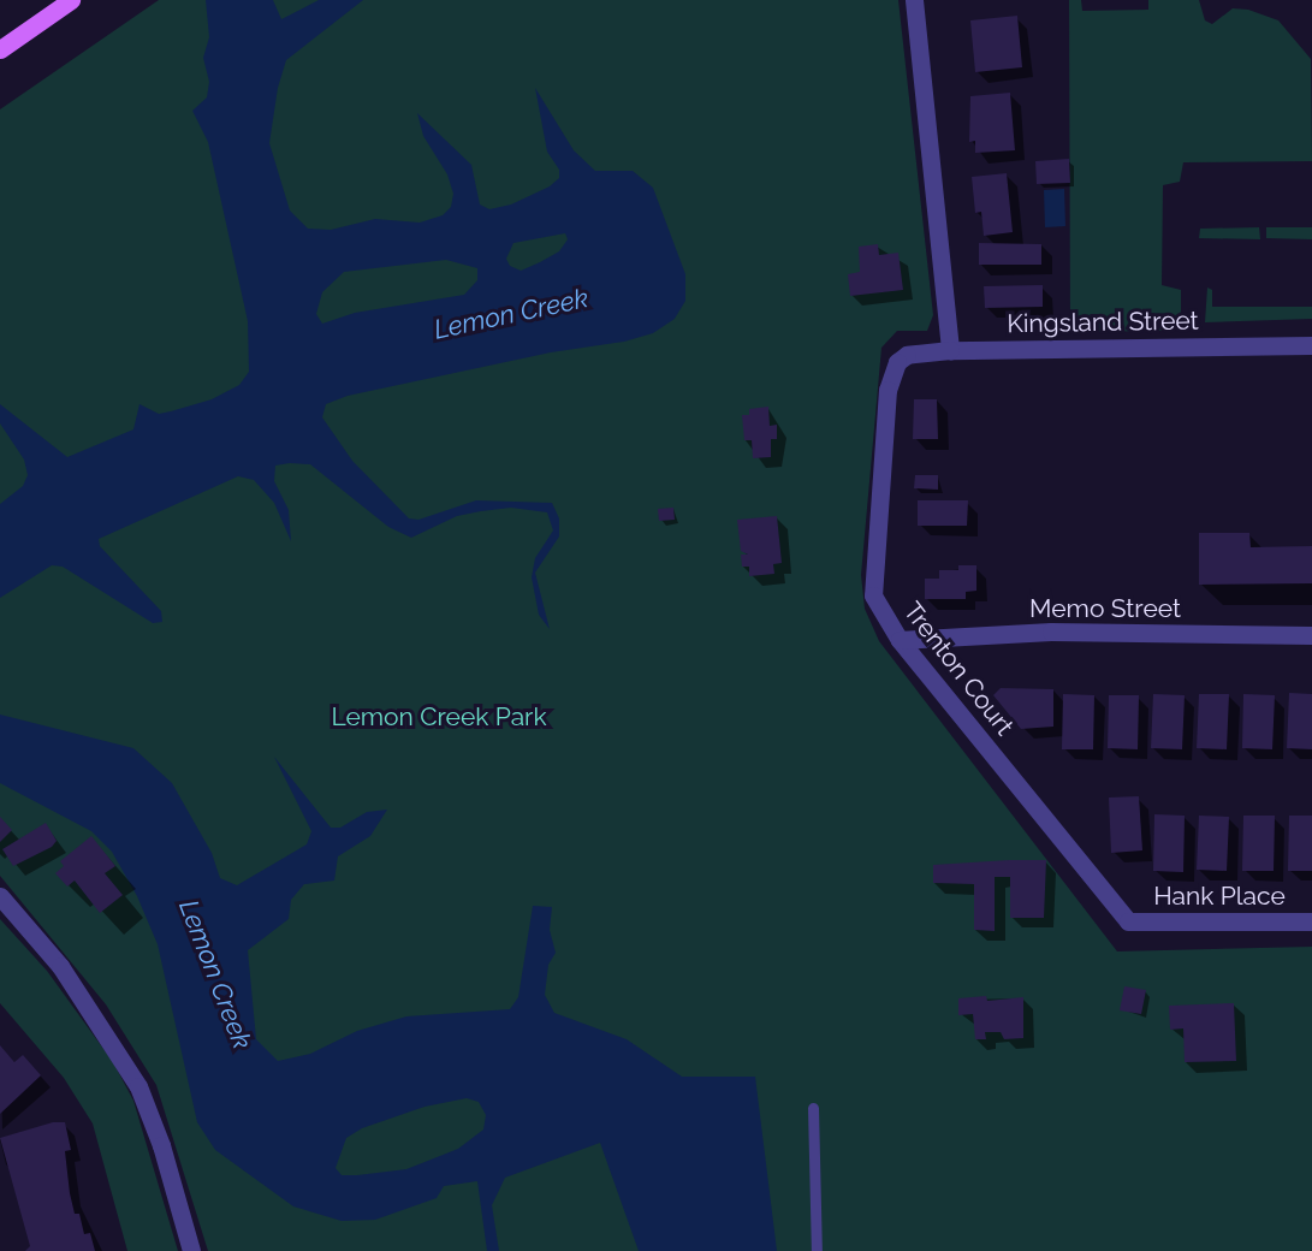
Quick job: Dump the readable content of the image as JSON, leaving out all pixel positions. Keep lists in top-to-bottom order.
{
  "streets": {
    "street": [
      "Kingsland Street",
      "Memo Street",
      "Trenton Court",
      "Hank Place"
    ]
  },
  "crossings": [
    ["Kingsland Street", "Trenton Court"],
    ["Memo Street", "Trenton Court"],
    ["Trenton Court", "Hank Place"]
  ],
  "water": ["Lemon Creek"],
  "parks": ["Lemon Creek Park"]
}
